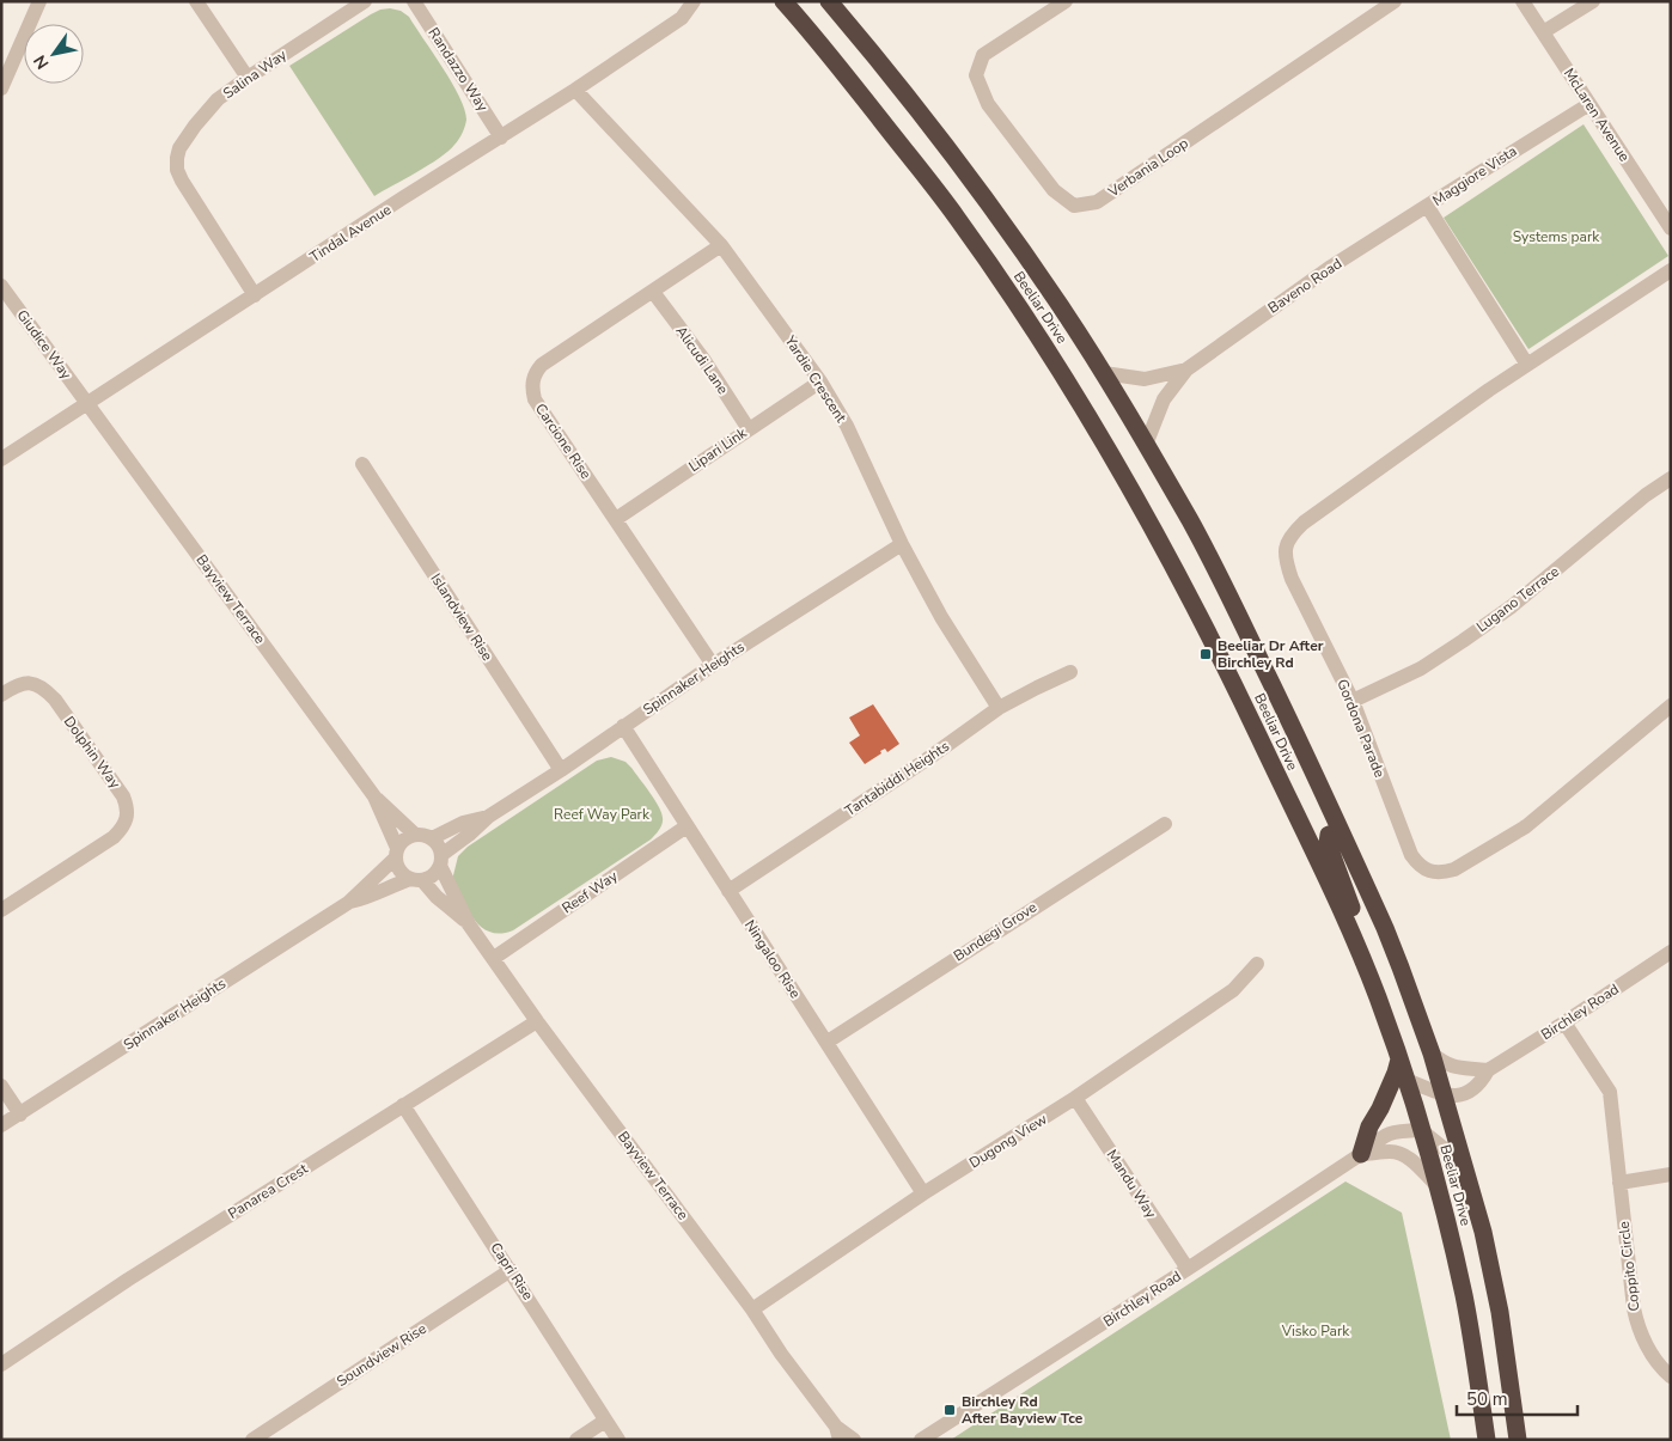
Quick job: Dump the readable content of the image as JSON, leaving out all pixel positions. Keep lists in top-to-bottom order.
{
  "streets": {
    "highway": ["Beeliar Drive"],
    "street": [
      "Randazzo Way",
      "Salina Way",
      "McLaren Avenue",
      "Verbania Loop",
      "Maggiore Vista",
      "Tindal Avenue",
      "Baveno Road",
      "Giudice Way",
      "Alicudi Lane",
      "Yardie Crescent",
      "Carcione Rise",
      "Lipari Link",
      "Bayview Terrace",
      "Lugano Terrace",
      "Islandview Rise",
      "Spinnaker Heights",
      "Gordona Parade",
      "Dolphin Way",
      "Tantabiddi Heights",
      "Reef Way",
      "Bundegi Grove",
      "Ningaloo Rise",
      "Birchley Road",
      "Dugong View",
      "Mandu Way",
      "Panarea Crest",
      "Coppito Circle",
      "Capri Rise",
      "Soundview Rise"
    ]
  },
  "crossings": [
    ["Randazzo Way", "Tindal Avenue"],
    ["Salina Way", "Tindal Avenue"],
    ["McLaren Avenue", "Maggiore Vista"],
    ["Maggiore Vista", "Baveno Road"],
    ["Maggiore Vista", "Gordona Parade"],
    ["Tindal Avenue", "Giudice Way"],
    ["Tindal Avenue", "Yardie Crescent"],
    ["Tindal Avenue", "Bayview Terrace"],
    ["Baveno Road", "Beeliar Drive"],
    ["Beeliar Drive", "Birchley Road"],
    ["Giudice Way", "Bayview Terrace"],
    ["Alicudi Lane", "Carcione Rise"],
    ["Alicudi Lane", "Lipari Link"],
    ["Yardie Crescent", "Carcione Rise"],
    ["Yardie Crescent", "Lipari Link"],
    ["Yardie Crescent", "Spinnaker Heights"],
    ["Yardie Crescent", "Tantabiddi Heights"],
    ["Carcione Rise", "Lipari Link"],
    ["Carcione Rise", "Spinnaker Heights"],
    ["Bayview Terrace", "Spinnaker Heights"],
    ["Bayview Terrace", "Reef Way"],
    ["Bayview Terrace", "Dugong View"],
    ["Bayview Terrace", "Panarea Crest"],
    ["Lugano Terrace", "Gordona Parade"],
    ["Islandview Rise", "Spinnaker Heights"],
    ["Spinnaker Heights", "Ningaloo Rise"],
    ["Tantabiddi Heights", "Ningaloo Rise"],
    ["Reef Way", "Ningaloo Rise"],
    ["Bundegi Grove", "Ningaloo Rise"],
    ["Ningaloo Rise", "Dugong View"],
    ["Birchley Road", "Mandu Way"],
    ["Birchley Road", "Coppito Circle"],
    ["Dugong View", "Mandu Way"],
    ["Panarea Crest", "Capri Rise"],
    ["Capri Rise", "Soundview Rise"]
  ],
  "parks": ["Systems park", "Reef Way Park", "Visko Park"],
  "places": {
    "transit": ["Beeliar Dr After Birchley Rd", "Birchley Rd After Bayview Tce"]
  },
  "scale_bar": "50 m",
  "north": "bottom left"
}
